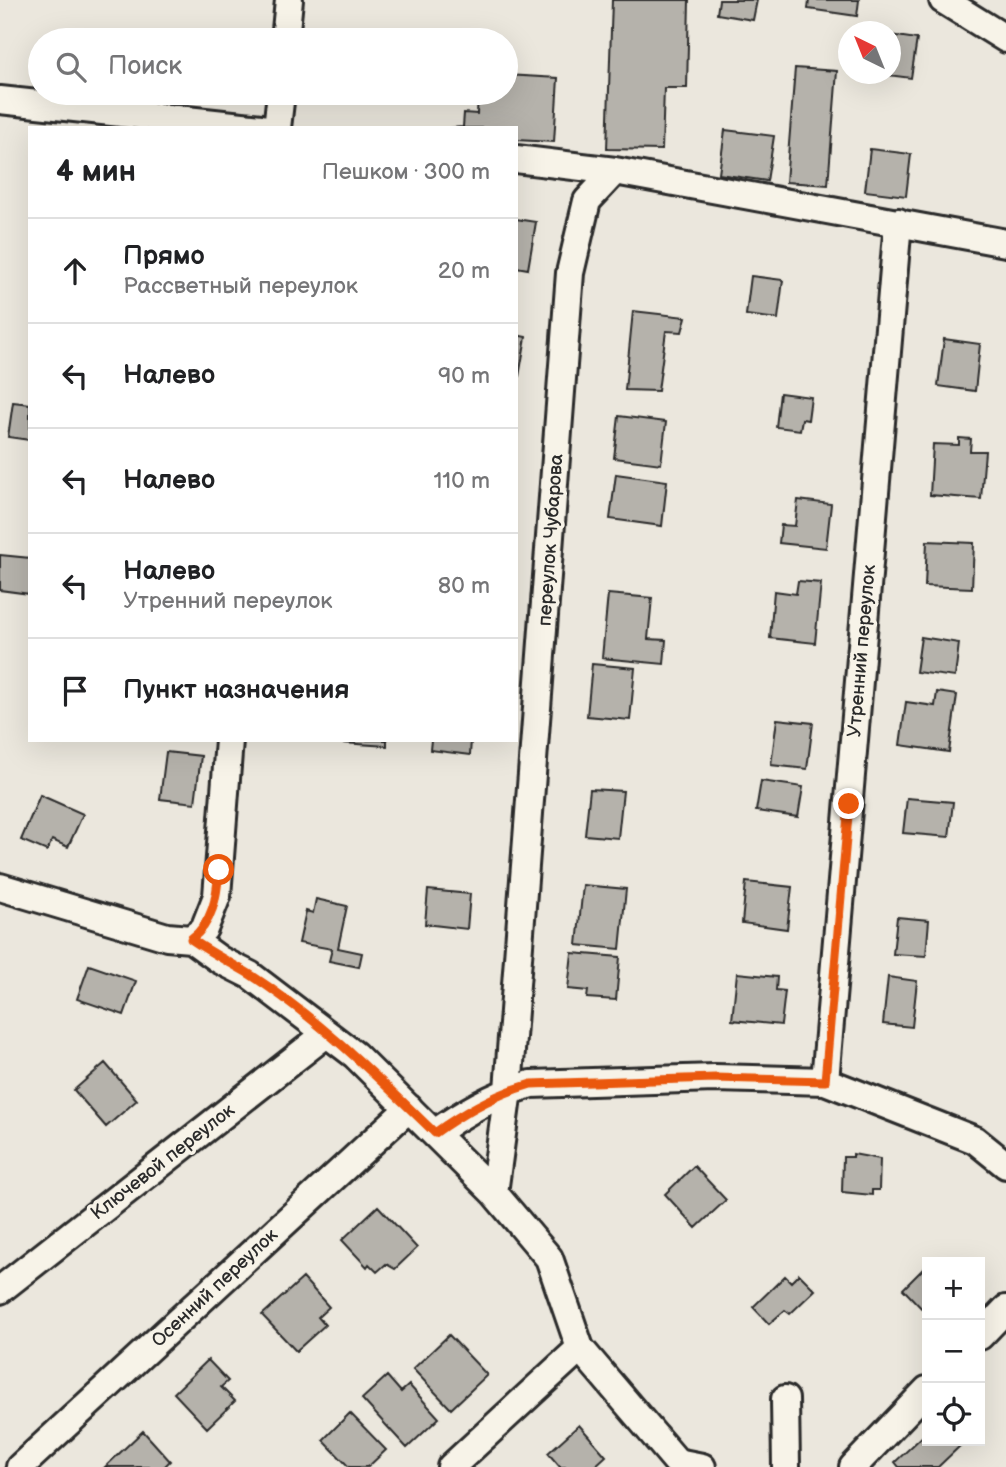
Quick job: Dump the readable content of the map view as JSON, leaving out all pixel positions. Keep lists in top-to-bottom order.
{
  "streets": {
    "street": [
      "переулок Чубарова",
      "Утренний переулок",
      "Ключевой переулок",
      "Осенний переулок"
    ]
  },
  "north": "top left",
  "page": {
    "search": "Поиск",
    "heading": ["4 мин", "Пешком · 300 m"],
    "list": [
      ["Прямо", "Рассветный переулок", "20 m"],
      ["Налево", "90 m"],
      ["Налево", "110 m"],
      ["Налево", "Утренний переулок", "80 m"],
      "Пункт назначения"
    ],
    "map_buttons": ["+", "−"]
  }
}
